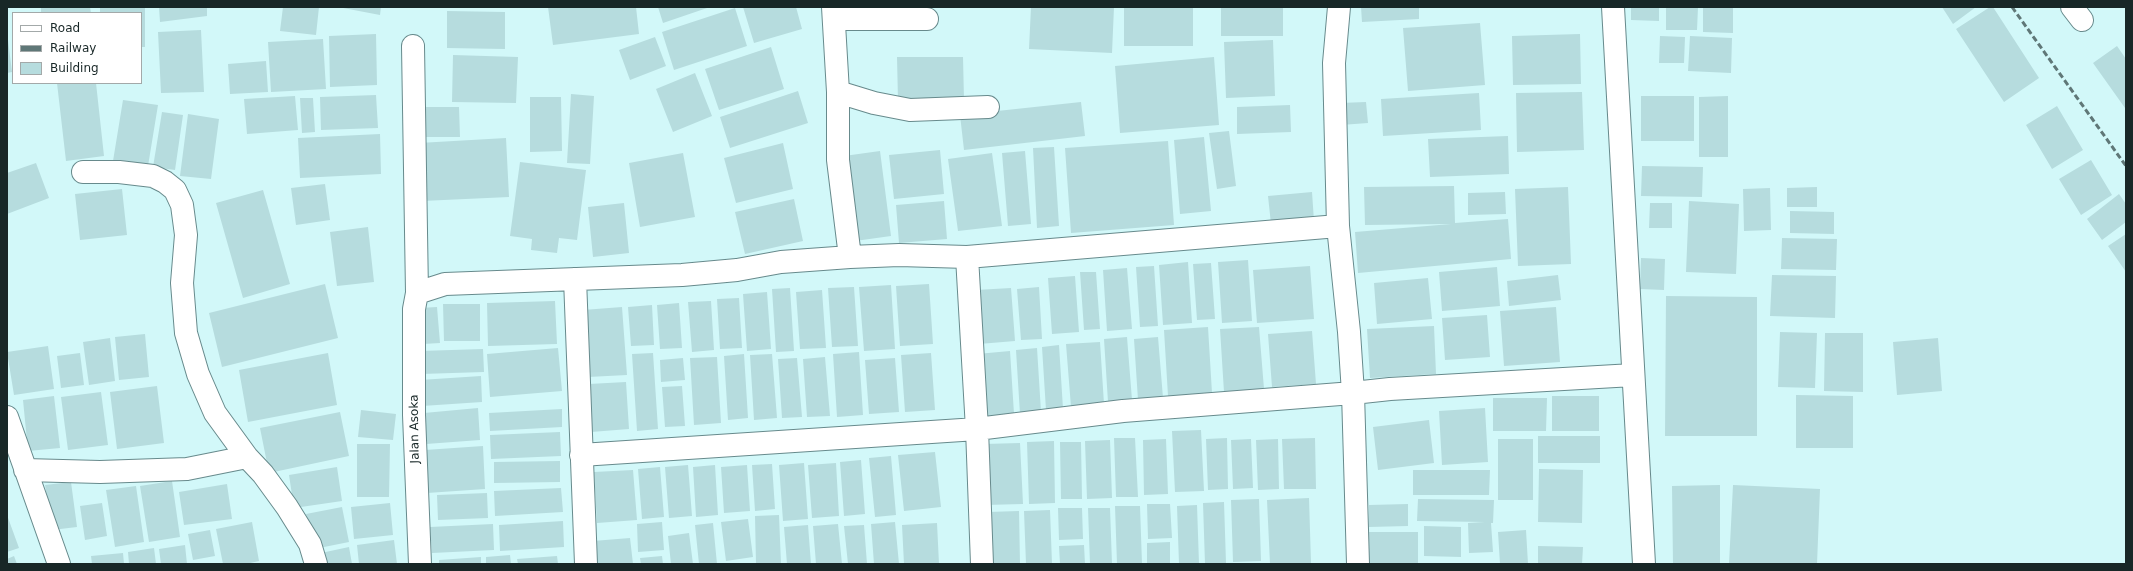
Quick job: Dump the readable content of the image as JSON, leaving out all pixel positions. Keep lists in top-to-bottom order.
{
  "streets": {
    "street": ["Jalan Asoka"]
  },
  "legend": ["Road", "Railway", "Building"]
}
